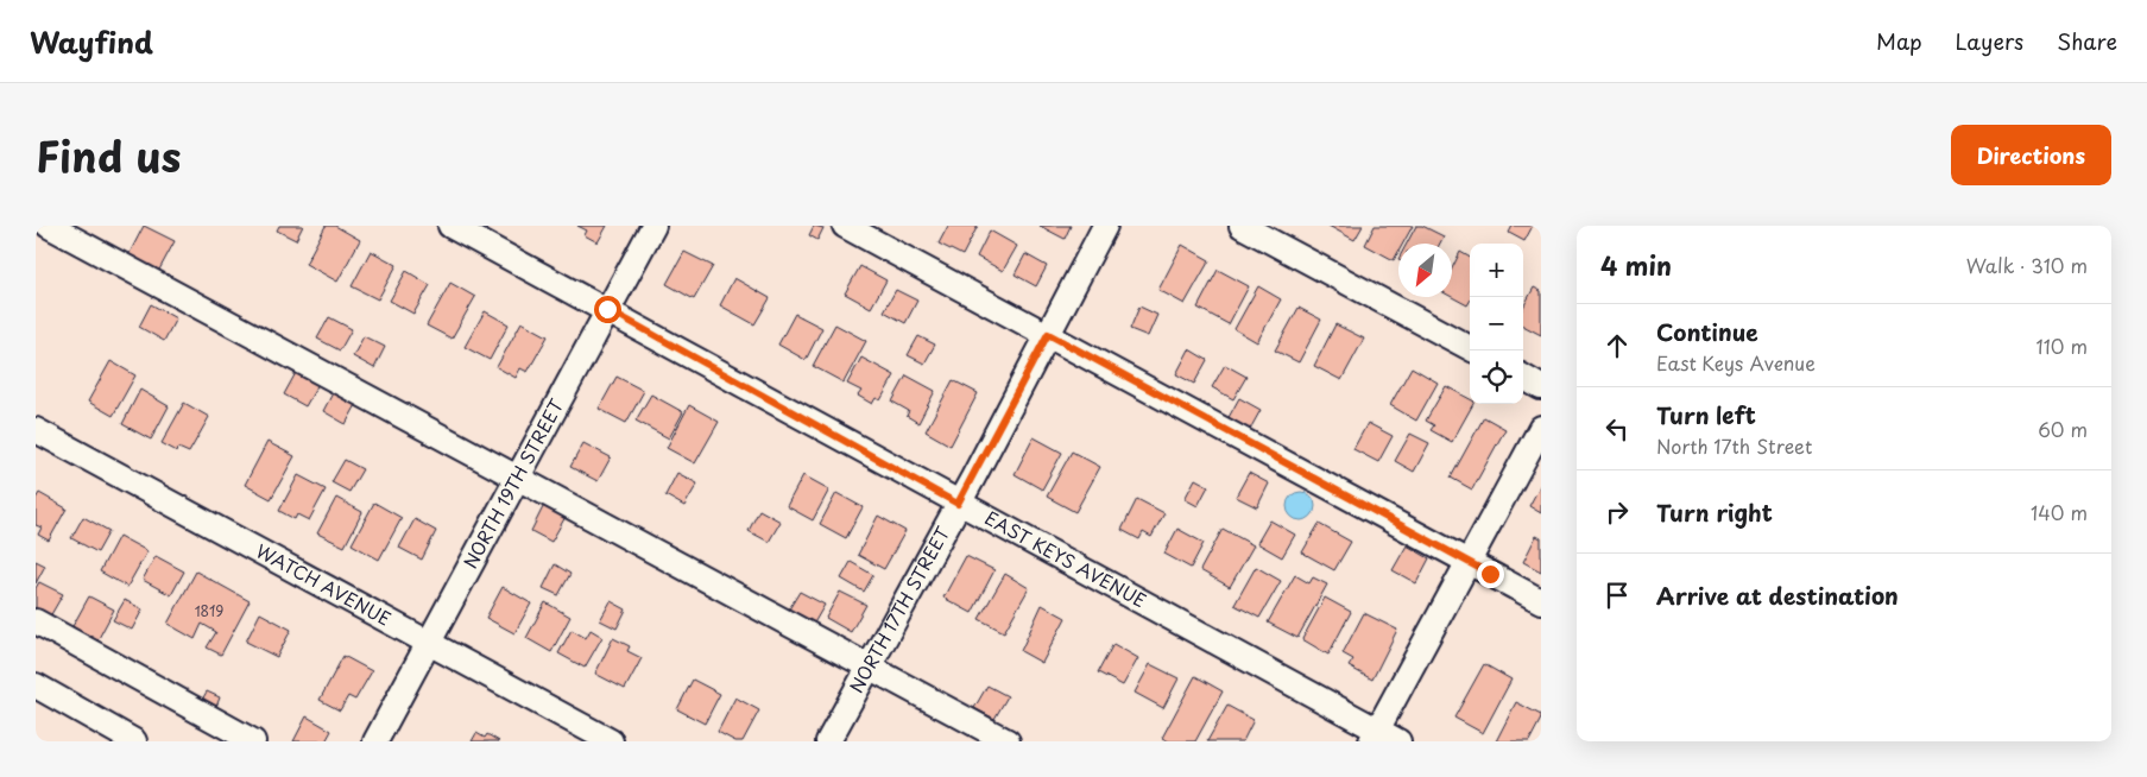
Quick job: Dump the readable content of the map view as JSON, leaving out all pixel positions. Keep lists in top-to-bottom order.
{
  "streets": {
    "street": [
      "NORTH 19TH STREET",
      "EAST KEYS AVENUE",
      "WATCH AVENUE",
      "NORTH 17TH STREET"
    ]
  },
  "crossings": [
    ["NORTH 19TH STREET", "EAST KEYS AVENUE"],
    ["NORTH 19TH STREET", "WATCH AVENUE"],
    ["EAST KEYS AVENUE", "NORTH 17TH STREET"]
  ],
  "house_numbers": ["1819"],
  "north": "bottom left",
  "page": {
    "header": "Wayfind",
    "nav": ["Map", "Layers", "Share"],
    "title": "Find us",
    "buttons": "Directions",
    "heading": ["4 min", "Walk · 310 m"],
    "map_buttons": ["+", "−"],
    "list": [
      ["Continue", "East Keys Avenue", "110 m"],
      ["Turn left", "North 17th Street", "60 m"],
      ["Turn right", "140 m"],
      "Arrive at destination"
    ]
  }
}
